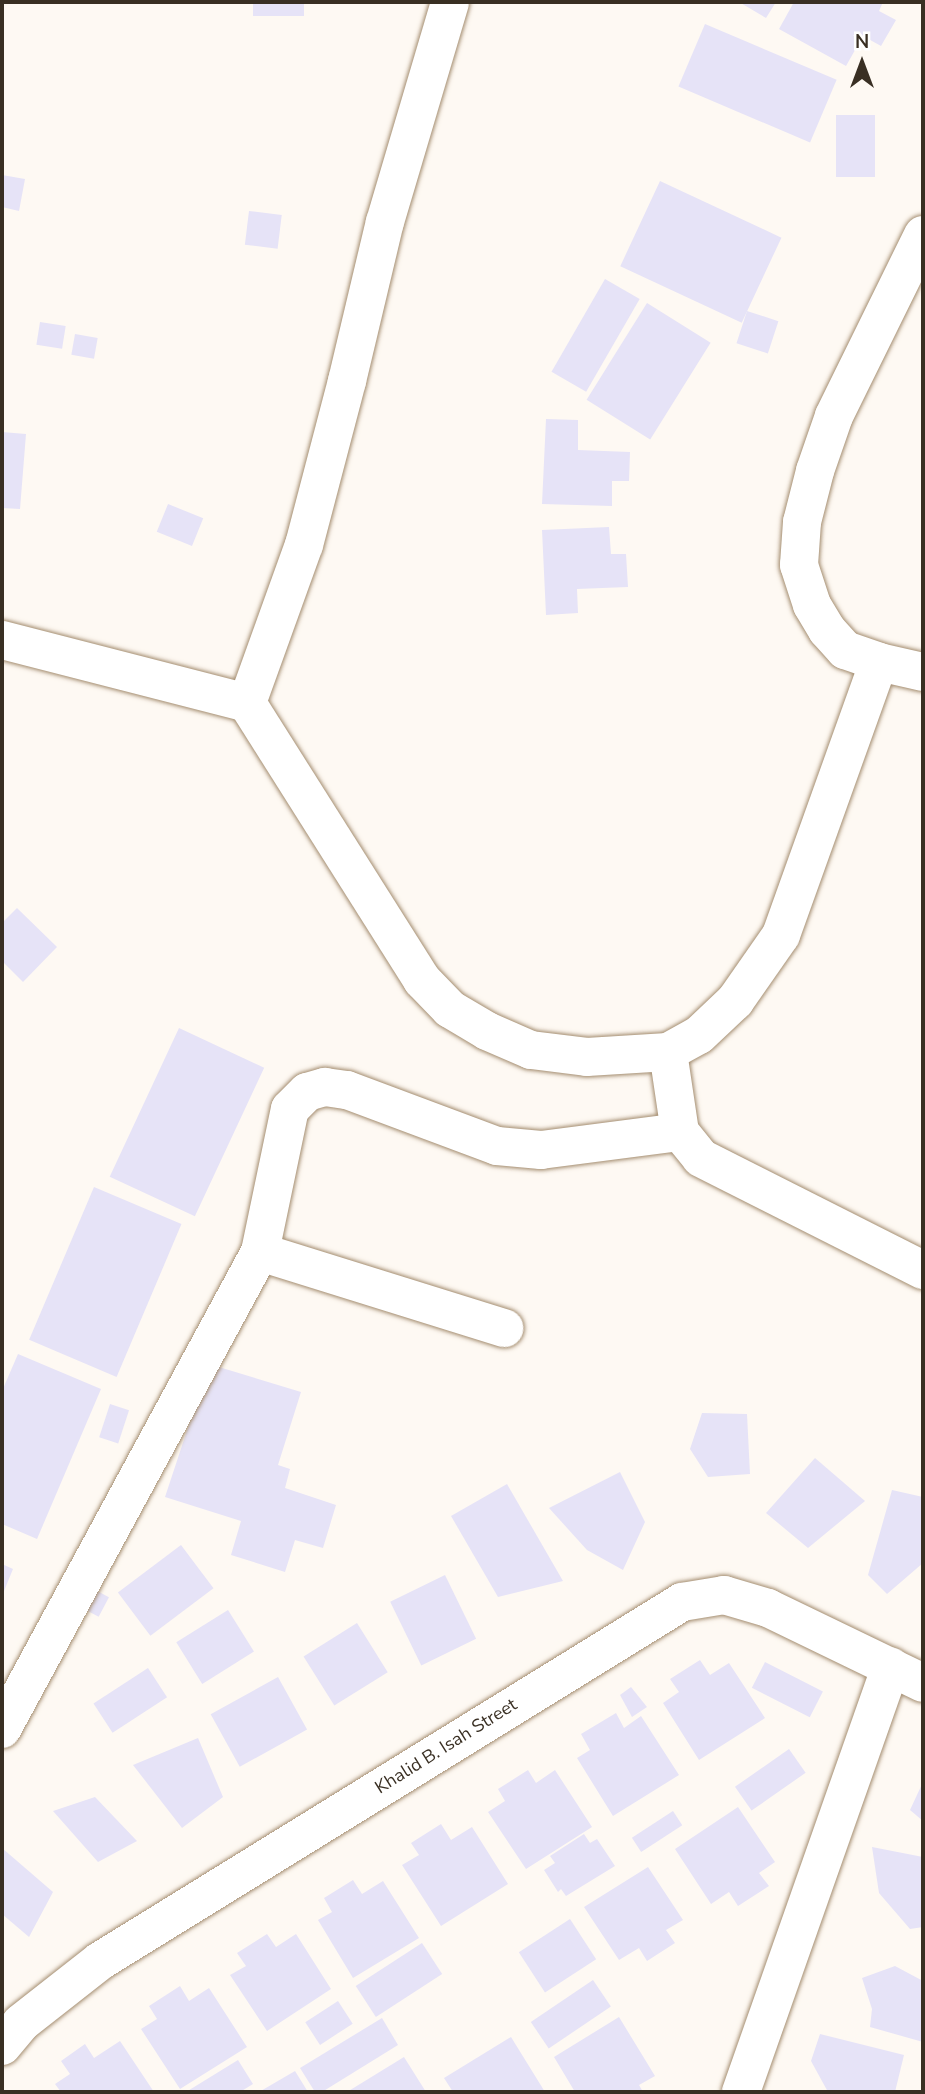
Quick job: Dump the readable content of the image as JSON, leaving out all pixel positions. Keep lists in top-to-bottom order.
{
  "streets": {
    "street": ["Khalid B. Isah Street"]
  },
  "north": "top"
}
